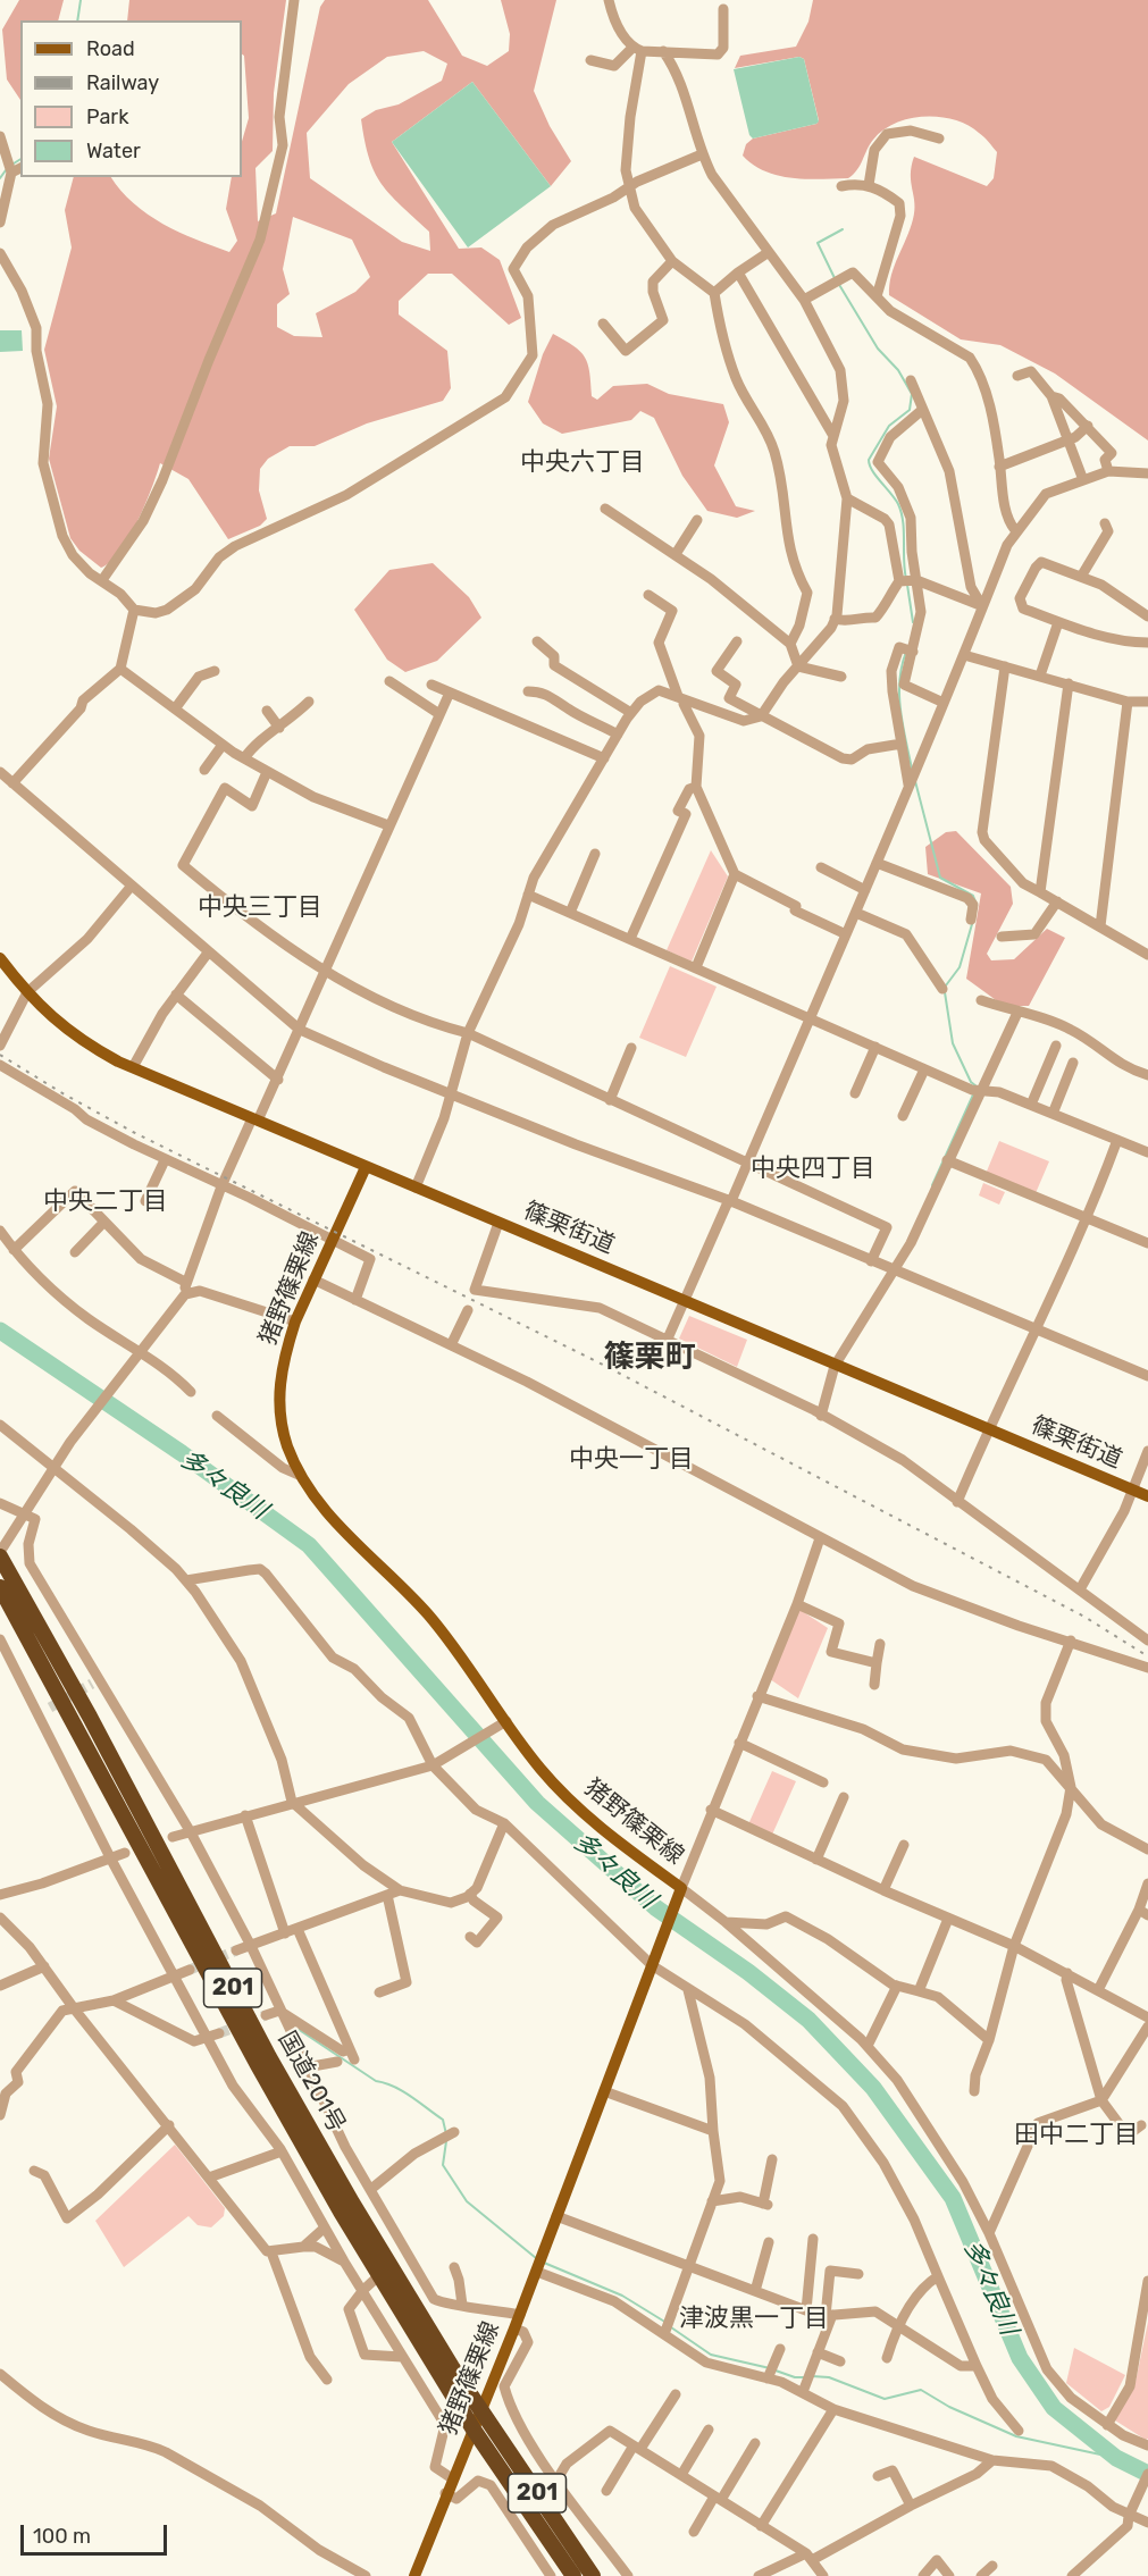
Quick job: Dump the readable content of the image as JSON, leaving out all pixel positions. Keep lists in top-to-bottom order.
{
  "streets": {
    "highway": ["201", "国道201号"],
    "main road": ["篠栗街道", "猪野篠栗線"]
  },
  "crossings": [
    ["篠栗街道", "猪野篠栗線"],
    ["猪野篠栗線", "国道201号"]
  ],
  "districts": [
    "中央六丁目",
    "中央三丁目",
    "中央四丁目",
    "中央二丁目",
    "篠栗町",
    "中央一丁目",
    "田中二丁目",
    "津波黒一丁目"
  ],
  "water": ["多々良川"],
  "legend": [
    "Road",
    "Railway",
    "Park",
    "Water"
  ],
  "scale_bar": "100 m"
}
